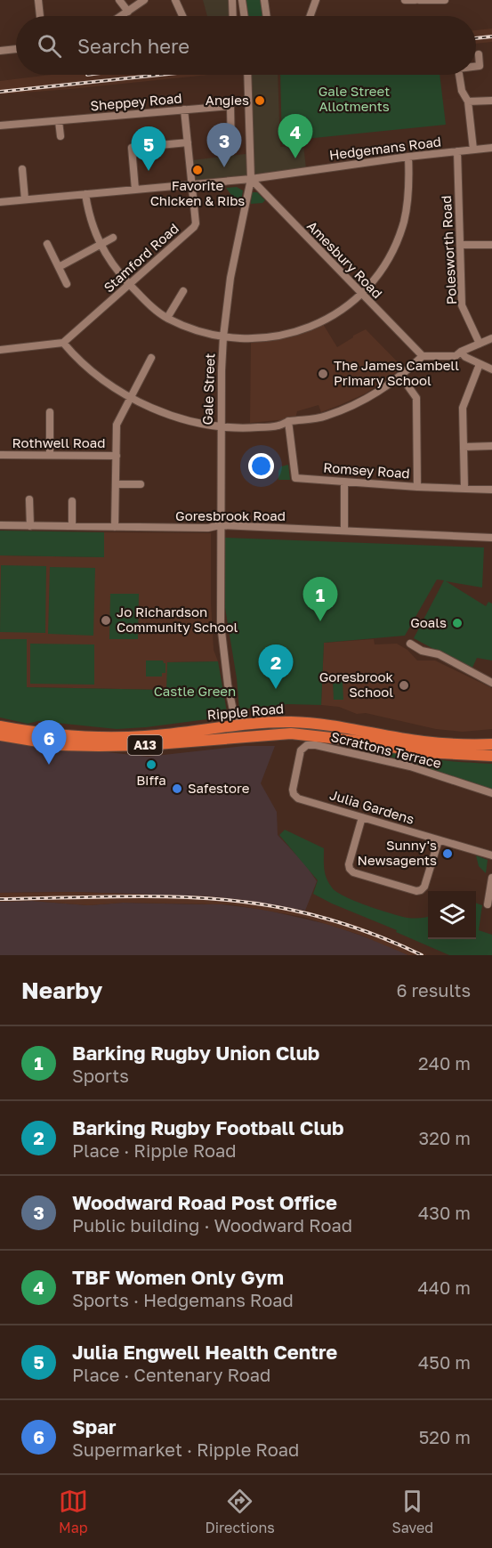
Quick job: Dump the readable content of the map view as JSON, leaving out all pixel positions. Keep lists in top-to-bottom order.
{
  "streets": {
    "highway": ["Ripple Road", "A13"],
    "street": [
      "Sheppey Road",
      "Hedgemans Road",
      "Polesworth Road",
      "Stamford Road",
      "Amesbury Road",
      "Gale Street",
      "Rothwell Road",
      "Romsey Road",
      "Goresbrook Road",
      "Scrattons Terrace",
      "Julia Gardens"
    ]
  },
  "crossings": [
    ["Sheppey Road", "Stamford Road"],
    ["Hedgemans Road", "Polesworth Road"],
    ["Hedgemans Road", "Stamford Road"],
    ["Hedgemans Road", "Amesbury Road"],
    ["Hedgemans Road", "Gale Street"],
    ["Amesbury Road", "Gale Street"],
    ["Gale Street", "Goresbrook Road"],
    ["Scrattons Terrace", "Julia Gardens"]
  ],
  "parks": ["Gale Street Allotments", "Castle Green"],
  "places": [
    "Angies",
    "Favorite Chicken & Ribs",
    "The James Cambell Primary School",
    "Jo Richardson Community School",
    "Goals",
    "Goresbrook School",
    "Biffa",
    "Safestore",
    "Sunny's Newsagents"
  ],
  "page": {
    "search": "Search here",
    "pins": [
      "4",
      "3",
      "5",
      "1",
      "2",
      "6"
    ],
    "heading": ["Nearby", "6 results"],
    "list": [
      {
        "mark": "1",
        "name": "Barking Rugby Union Club",
        "note": "Sports",
        "value": "240 m"
      },
      {
        "mark": "2",
        "name": "Barking Rugby Football Club",
        "note": "Place · Ripple Road",
        "value": "320 m"
      },
      {
        "mark": "3",
        "name": "Woodward Road Post Office",
        "note": "Public building · Woodward Road",
        "value": "430 m"
      },
      {
        "mark": "4",
        "name": "TBF Women Only Gym",
        "note": "Sports · Hedgemans Road",
        "value": "440 m"
      },
      {
        "mark": "5",
        "name": "Julia Engwell Health Centre",
        "note": "Place · Centenary Road",
        "value": "450 m"
      },
      {
        "mark": "6",
        "name": "Spar",
        "note": "Supermarket · Ripple Road",
        "value": "520 m"
      }
    ],
    "nav": ["Map", "Directions", "Saved"]
  }
}
